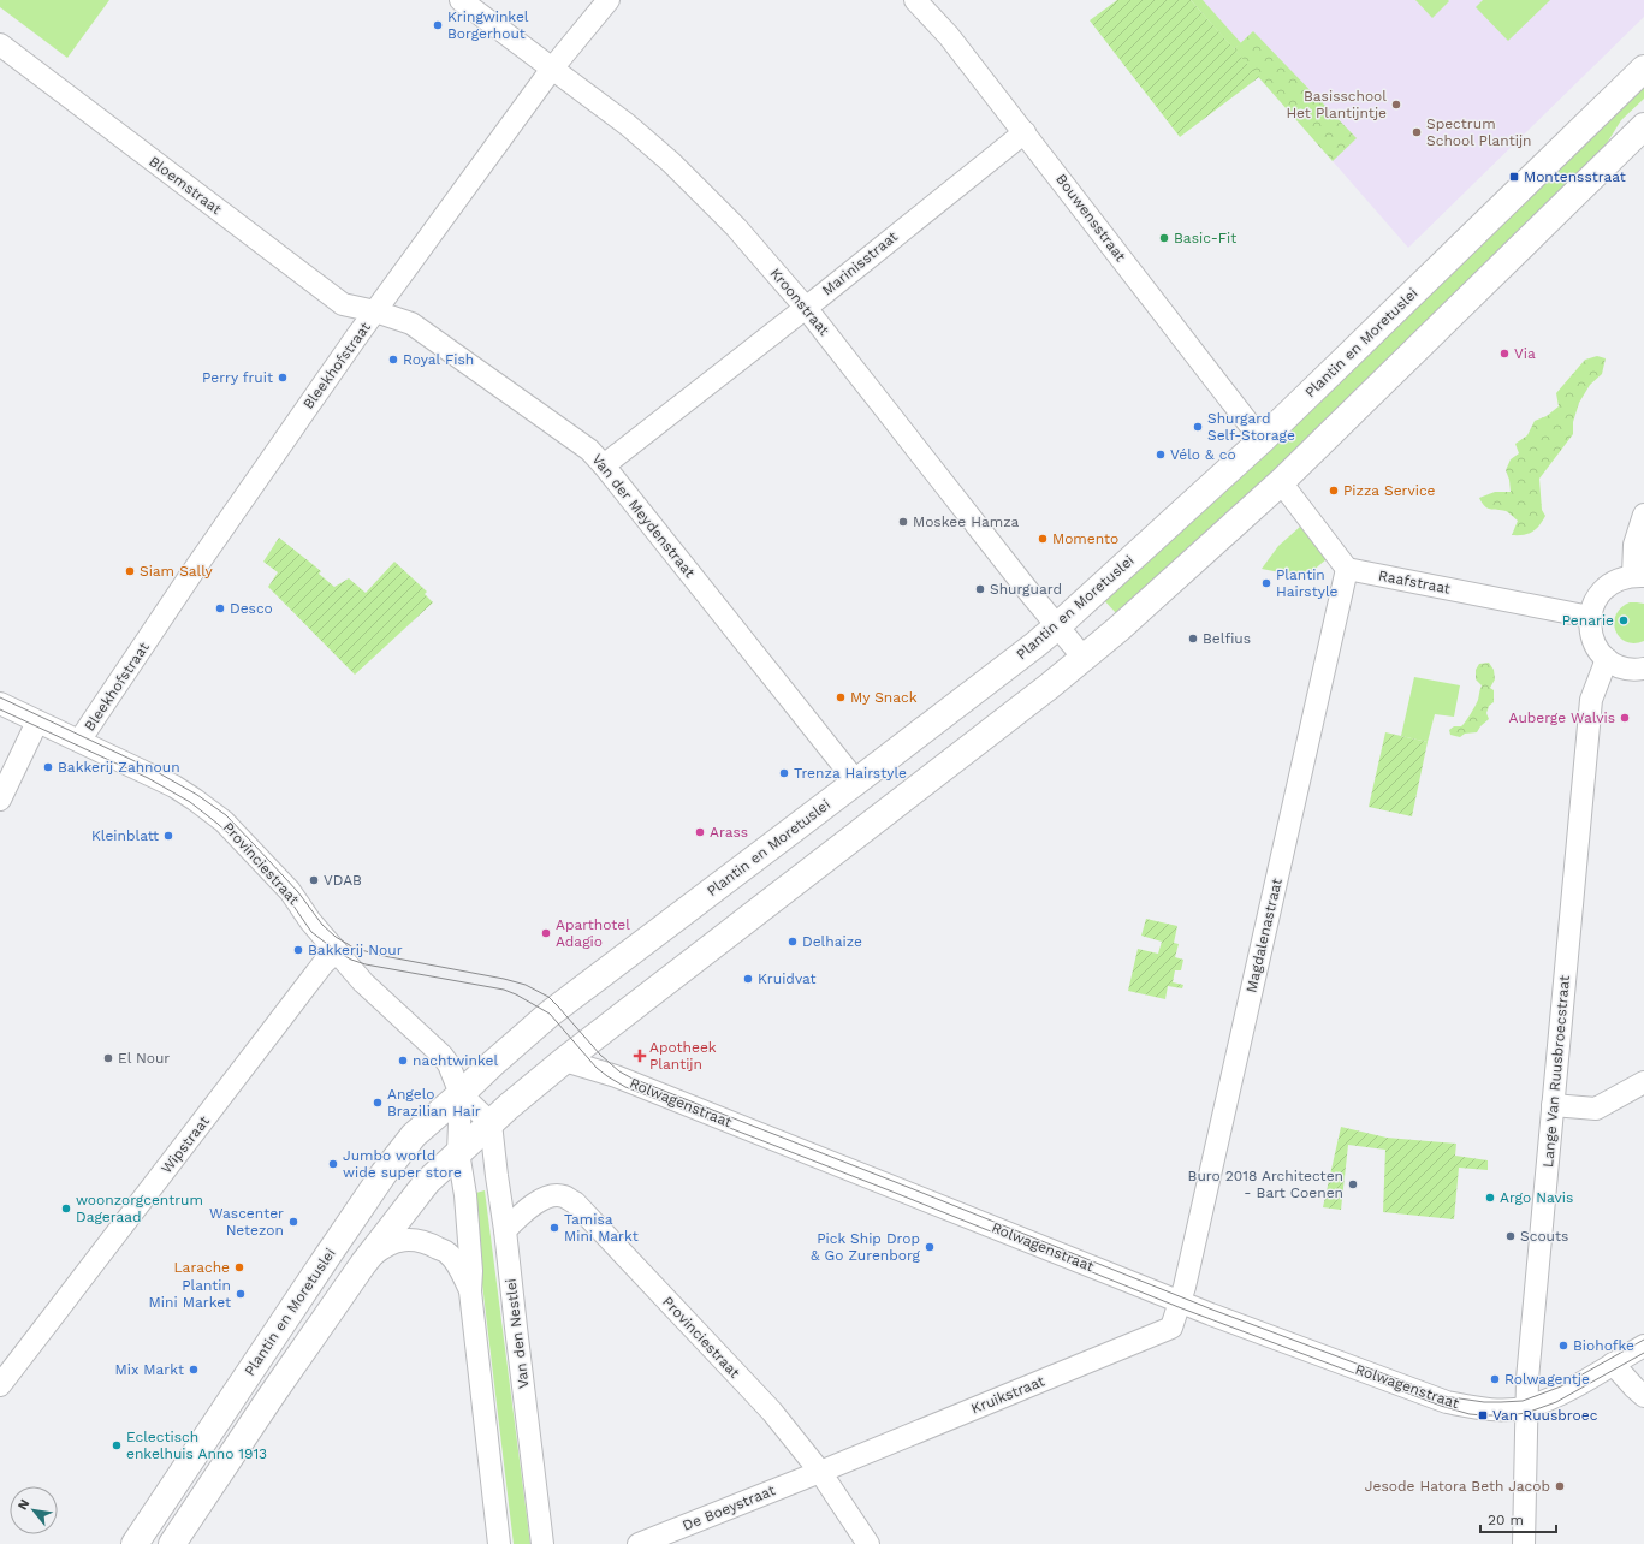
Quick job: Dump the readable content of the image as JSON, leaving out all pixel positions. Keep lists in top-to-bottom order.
{
  "streets": {
    "main road": ["Plantin en Moretuslei"],
    "street": [
      "Bloemstraat",
      "Bouwensstraat",
      "Marinisstraat",
      "Kroonstraat",
      "Bleekhofstraat",
      "Van der Meydenstraat",
      "Raafstraat",
      "Provinciestraat",
      "Magdalenastraat",
      "Lange Van Ruusbroecstraat",
      "Rolwagenstraat",
      "Wipstraat",
      "Van den Nestlei",
      "Kruikstraat",
      "De Boeystraat"
    ]
  },
  "crossings": [
    ["Bloemstraat", "Bleekhofstraat"],
    ["Bloemstraat", "Van der Meydenstraat"],
    ["Bouwensstraat", "Marinisstraat"],
    ["Bouwensstraat", "Plantin en Moretuslei"],
    ["Marinisstraat", "Kroonstraat"],
    ["Marinisstraat", "Van der Meydenstraat"],
    ["Kroonstraat", "Plantin en Moretuslei"],
    ["Kroonstraat", "Bleekhofstraat"],
    ["Plantin en Moretuslei", "Van der Meydenstraat"],
    ["Plantin en Moretuslei", "Provinciestraat"],
    ["Bleekhofstraat", "Van der Meydenstraat"],
    ["Bleekhofstraat", "Provinciestraat"],
    ["Raafstraat", "Magdalenastraat"],
    ["Provinciestraat", "Wipstraat"],
    ["Provinciestraat", "Van den Nestlei"],
    ["Provinciestraat", "Kruikstraat"],
    ["Provinciestraat", "De Boeystraat"],
    ["Magdalenastraat", "Rolwagenstraat"],
    ["Magdalenastraat", "Kruikstraat"],
    ["Lange Van Ruusbroecstraat", "Rolwagenstraat"],
    ["Rolwagenstraat", "Kruikstraat"],
    ["Kruikstraat", "De Boeystraat"]
  ],
  "places": {
    "other": [
      "Kringwinkel Borgerhout",
      "Basisschool Het Plantijntje",
      "Spectrum School Plantijn",
      "Basic-Fit",
      "Via",
      "Royal Fish",
      "Perry fruit",
      "Shurgard Self-Storage",
      "Vélo & co",
      "Pizza Service",
      "Moskee Hamza",
      "Momento",
      "Siam Sally",
      "Plantin Hairstyle",
      "Shurguard",
      "Desco",
      "Penarie",
      "Belfius",
      "My Snack",
      "Auberge Walvis",
      "Bakkerij Zahnoun",
      "Trenza Hairstyle",
      "Arass",
      "Kleinblatt",
      "VDAB",
      "Aparthotel Adagio",
      "Delhaize",
      "Bakkerij Nour",
      "Kruidvat",
      "El Nour",
      "nachtwinkel",
      "Angelo Brazilian Hair",
      "Jumbo world wide super store",
      "Buro 2018 Architecten - Bart Coenen",
      "Argo Navis",
      "woonzorgcentrum Dageraad",
      "Wascenter Netezon",
      "Tamisa Mini Markt",
      "Scouts",
      "Pick Ship Drop & Go Zurenborg",
      "Larache",
      "Plantin Mini Market",
      "Biohofke",
      "Mix Markt",
      "Rolwagentje",
      "Eclectisch enkelhuis Anno 1913",
      "Jesode Hatora Beth Jacob"
    ],
    "transit": ["Montensstraat", "Van Ruusbroec"],
    "health": ["Apotheek Plantijn"]
  },
  "scale_bar": "20 m",
  "north": "top left"
}
